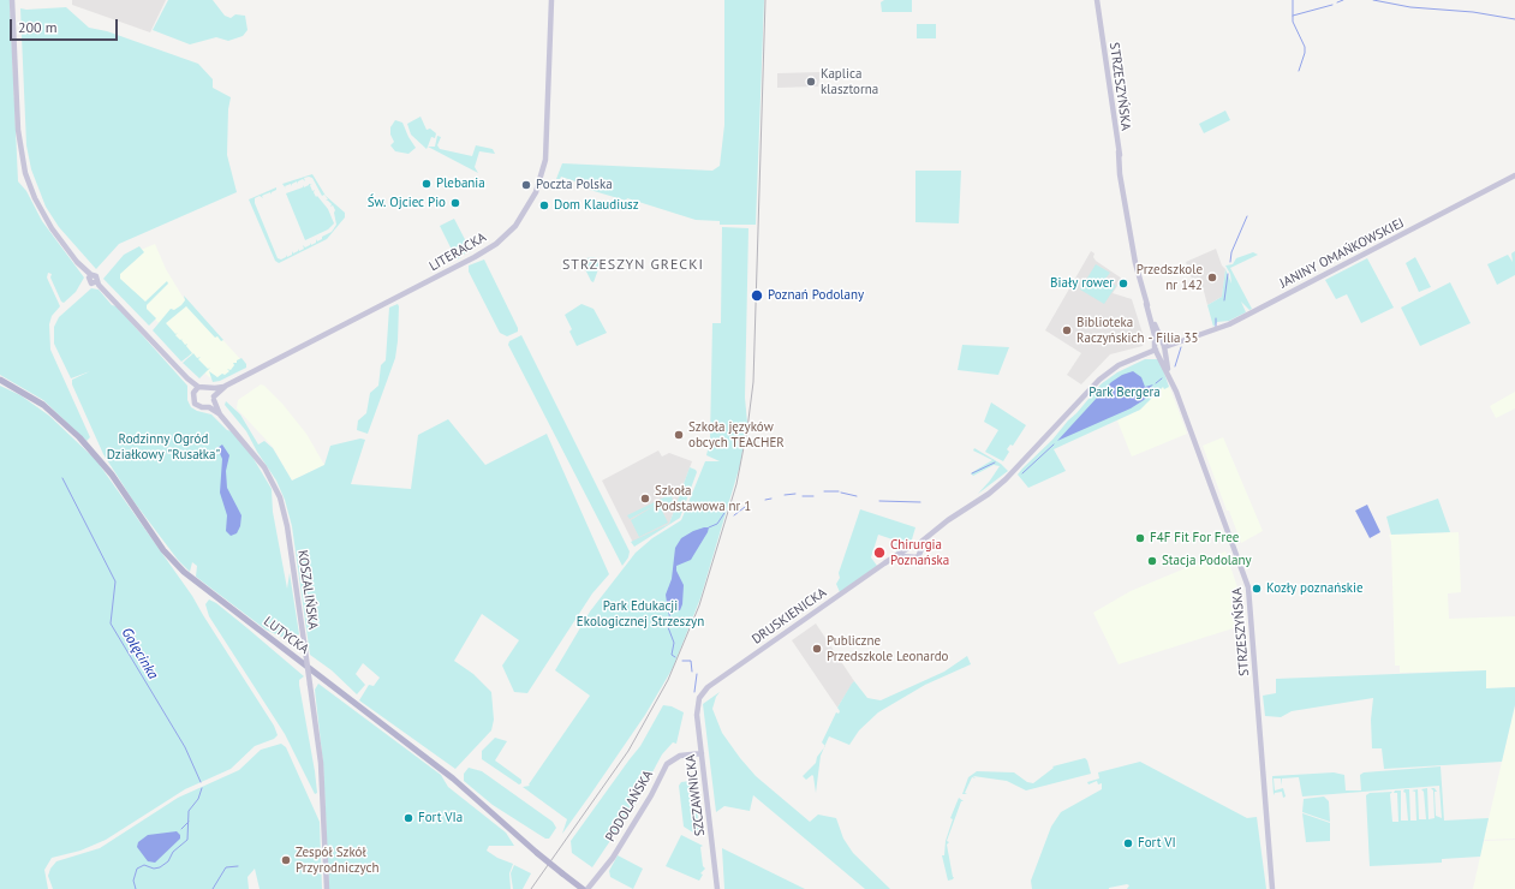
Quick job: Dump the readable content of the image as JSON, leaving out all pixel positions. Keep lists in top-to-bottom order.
{
  "streets": {
    "main road": ["LUTYCKA"],
    "street": [
      "STRZESZYŃSKA",
      "LITERACKA",
      "JANINY OMAŃKOWSKIEJ",
      "KOSZALIŃSKA",
      "DRUSKIENICKA",
      "SZCZAWNICKA",
      "PODOLAŃSKA"
    ]
  },
  "crossings": [
    ["STRZESZYŃSKA", "JANINY OMAŃKOWSKIEJ"],
    ["LITERACKA", "KOSZALIŃSKA"],
    ["DRUSKIENICKA", "SZCZAWNICKA"],
    ["SZCZAWNICKA", "PODOLAŃSKA"]
  ],
  "districts": ["STRZESZYN GRECKI"],
  "water": ["Golęcinka"],
  "parks": ["Park Bergera", "Rodzinny Ogród Działkowy \"Rusałka\"", "Park Edukacji Ekologicznej Strzeszyn"],
  "places": [
    "Kaplica klasztorna",
    "Plebania",
    "Poczta Polska",
    "Św. Ojciec Pio",
    "Dom Klaudiusz",
    "Przedszkole nr 142",
    "Biały rower",
    "Poznań Podolany",
    "Biblioteka Raczyńskich - Filia 35",
    "Szkoła języków obcych TEACHER",
    "Szkoła Podstawowa nr 1",
    "F4F Fit For Free",
    "Chirurgia Poznańska",
    "Stacja Podolany",
    "Kozły poznańskie",
    "Publiczne Przedszkole Leonardo",
    "Fort VIa",
    "Fort VI",
    "Zespół Szkół Przyrodniczych"
  ],
  "scale_bar": "200 m"
}
